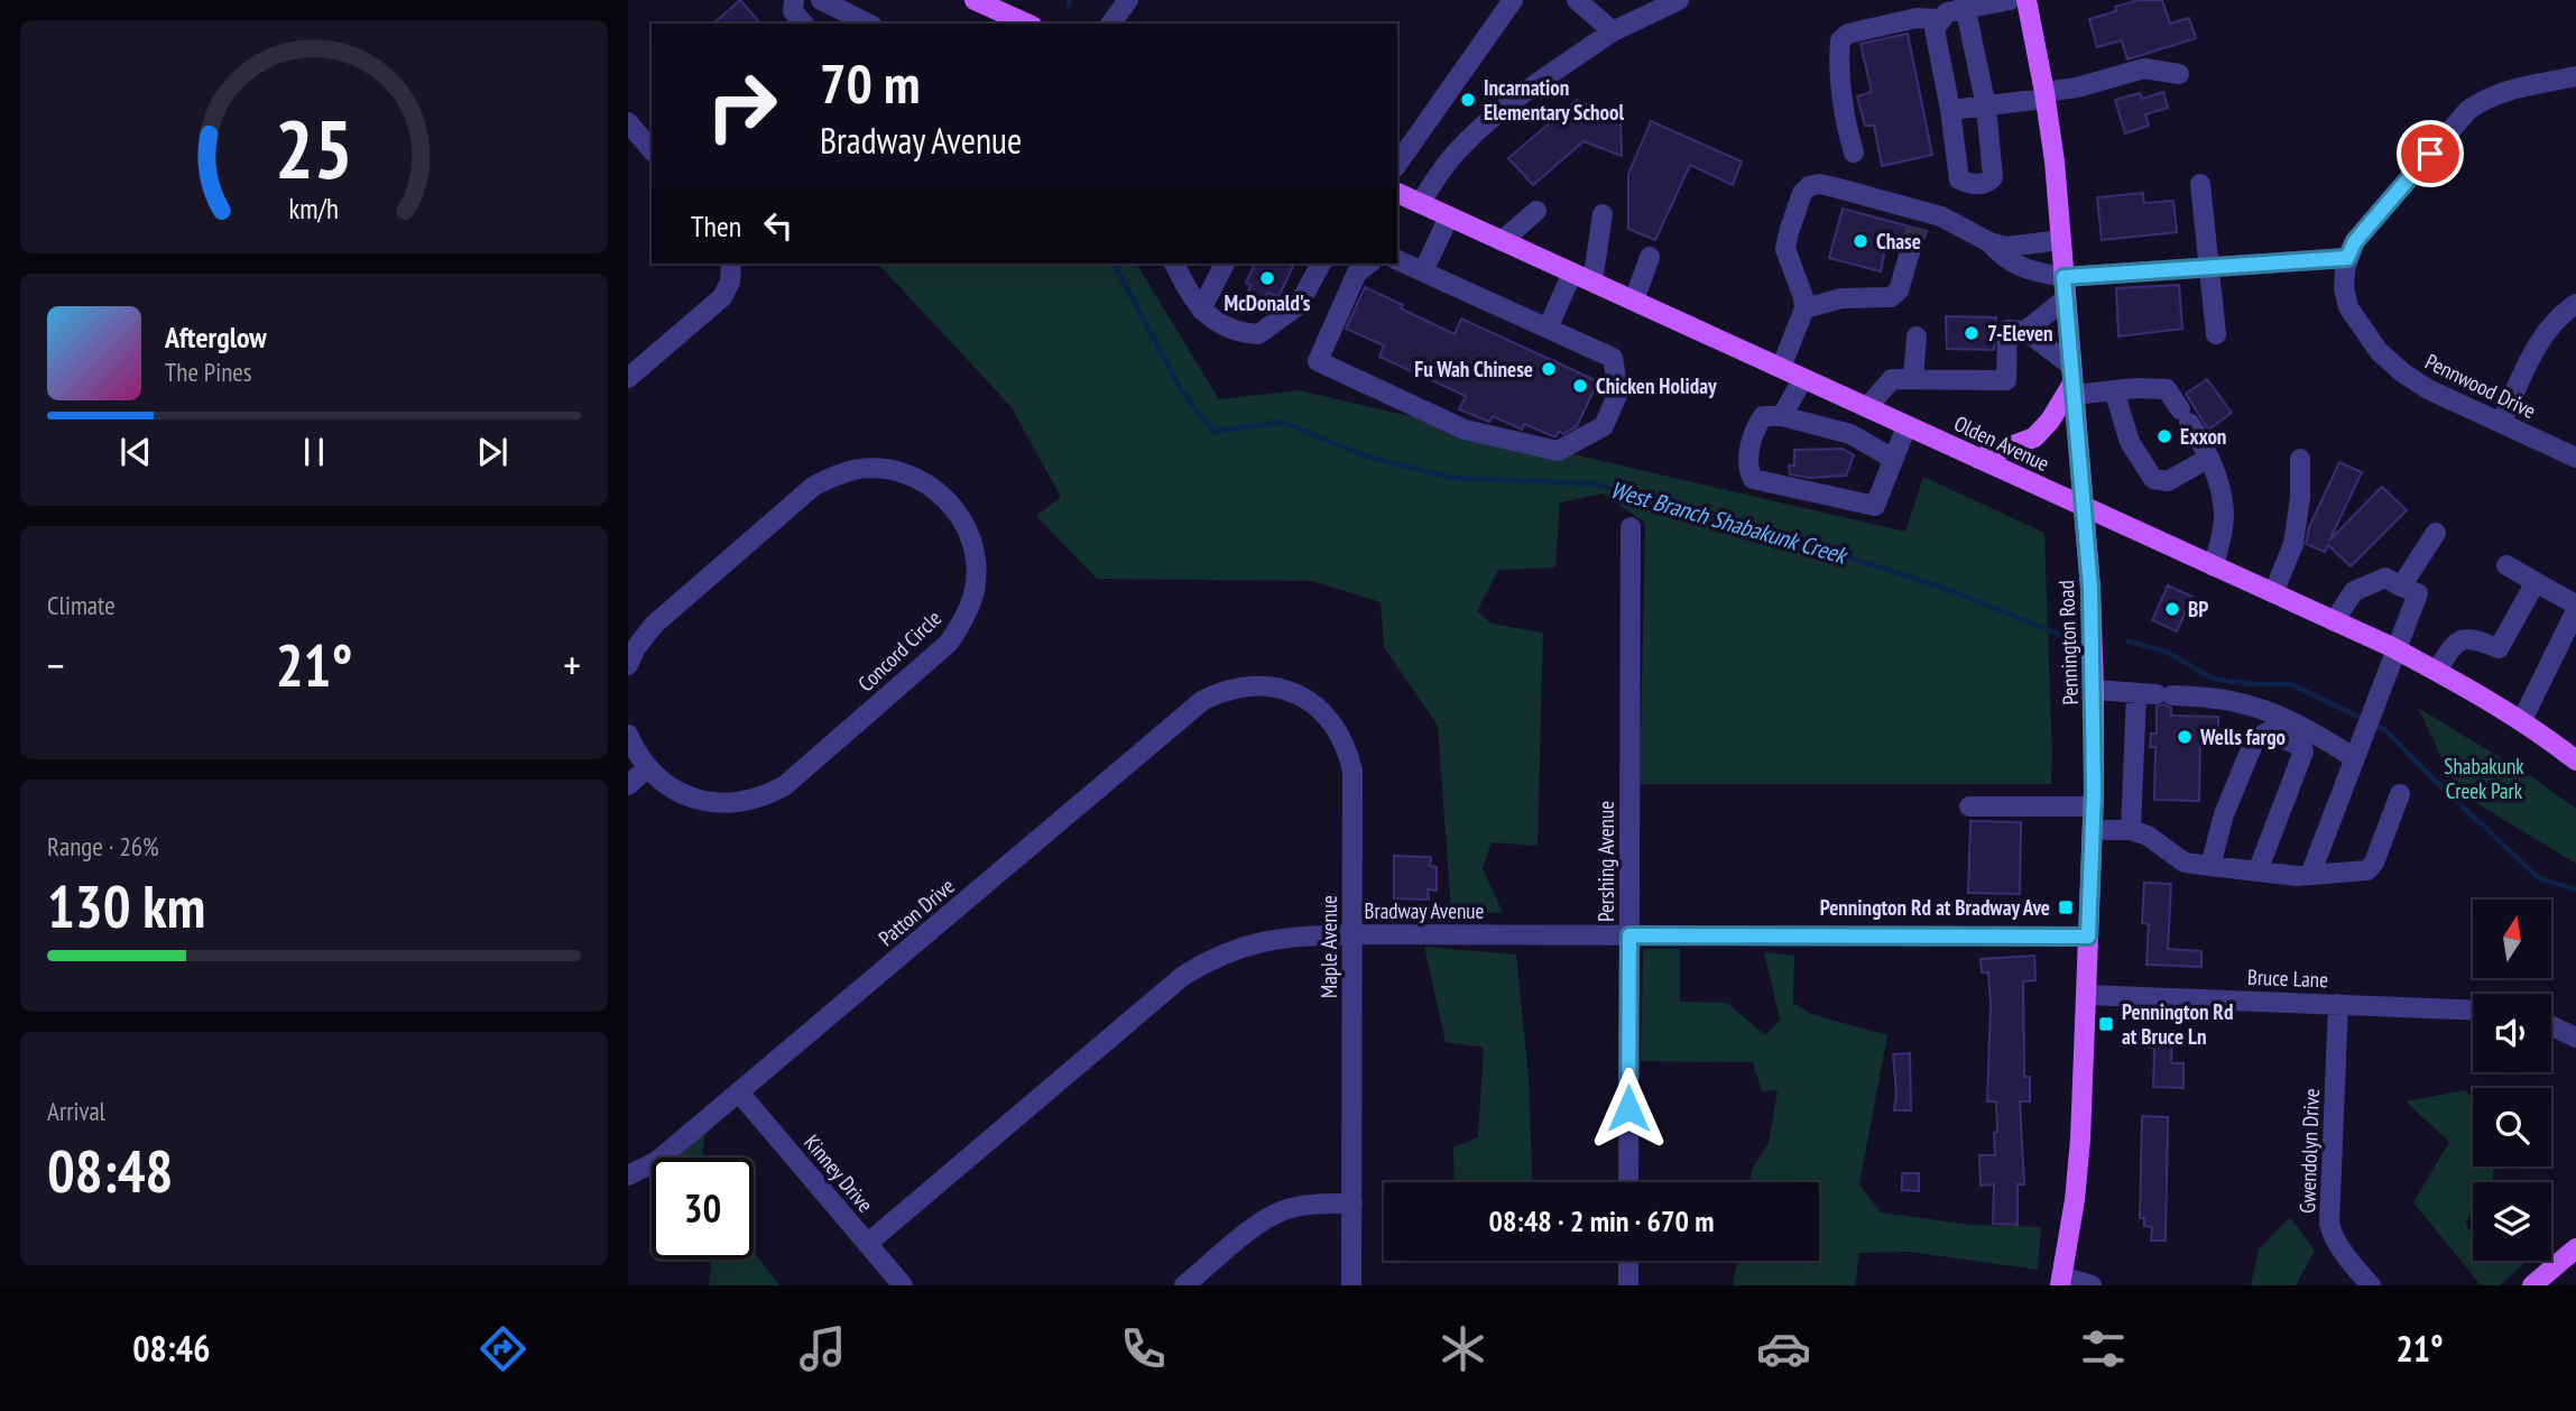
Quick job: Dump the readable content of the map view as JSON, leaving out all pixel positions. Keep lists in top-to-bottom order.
{
  "streets": {
    "main road": ["Olden Avenue", "Pennington Road"],
    "street": [
      "Pennwood Drive",
      "Concord Circle",
      "Pershing Avenue",
      "Bradway Avenue",
      "Patton Drive",
      "Maple Avenue",
      "Bruce Lane",
      "Gwendolyn Drive",
      "Kinney Drive"
    ]
  },
  "crossings": [
    ["Olden Avenue", "Pennington Road"],
    ["Pennington Road", "Bradway Avenue"],
    ["Pennington Road", "Bruce Lane"],
    ["Pershing Avenue", "Bradway Avenue"],
    ["Bradway Avenue", "Maple Avenue"],
    ["Bradway Avenue", "Kinney Drive"],
    ["Patton Drive", "Maple Avenue"],
    ["Patton Drive", "Kinney Drive"],
    ["Bruce Lane", "Gwendolyn Drive"]
  ],
  "water": ["West Branch Shabakunk Creek"],
  "parks": ["Shabakunk Creek Park"],
  "places": {
    "other": [
      "Incarnation Elementary School",
      "Chase",
      "McDonald's",
      "7-Eleven",
      "Fu Wah Chinese",
      "Chicken Holiday",
      "Exxon",
      "BP",
      "Wells fargo"
    ],
    "transit": ["Pennington Rd at Bradway Ave", "Pennington Rd at Bruce Ln"]
  },
  "north": "top",
  "page": {
    "turn": ["70 m", "Bradway Avenue"],
    "then": "Then",
    "song": ["Afterglow", "The Pines"],
    "tile": [
      "Climate",
      ["Range · 26%", "130 km"],
      ["Arrival", "08:48"]
    ],
    "heat": ["−", "21°", "+"],
    "limit": "30",
    "trip": "08:48 · 2 min · 670 m",
    "tabs": ["08:46", "21°"],
    "gauge": ["25", "km/h"]
  }
}
